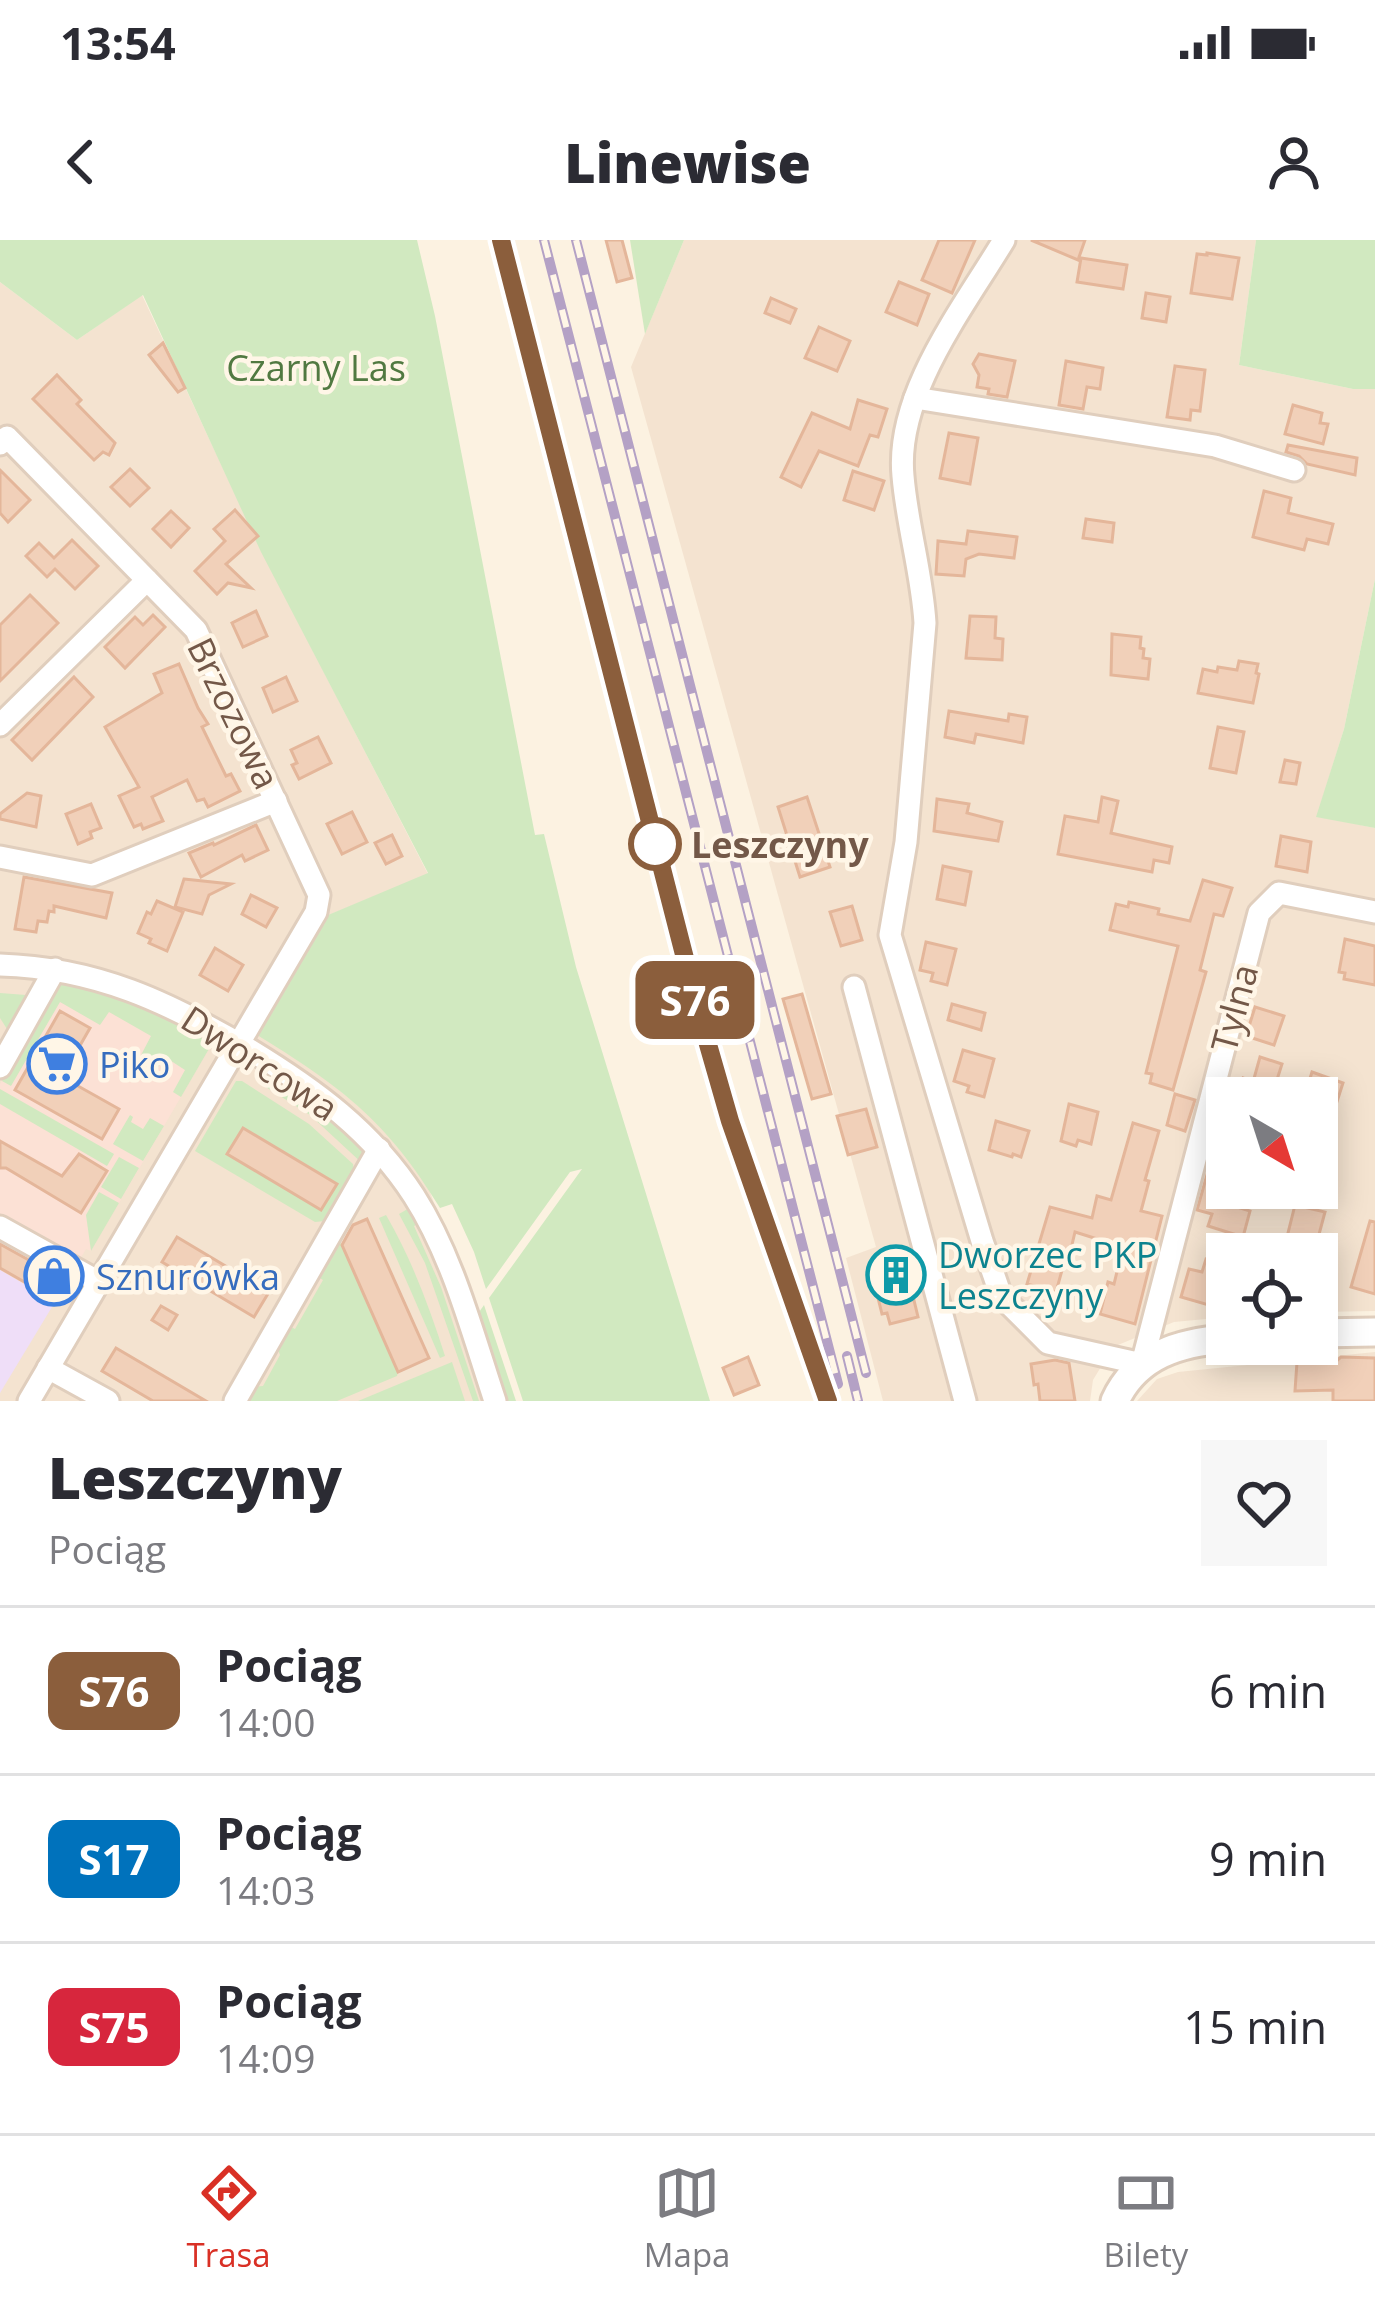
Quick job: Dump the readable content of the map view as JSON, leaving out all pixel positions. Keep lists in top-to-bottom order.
{
  "streets": {
    "street": ["Brzozowa", "Tylna", "Dworcowa"]
  },
  "crossings": [
    ["Brzozowa", "Dworcowa"]
  ],
  "parks": ["Czarny Las"],
  "places": {
    "other": ["Leszczyny"],
    "supermarket": ["Piko"],
    "building": ["Dworzec PKP Leszczyny"],
    "shop": ["Sznurówka"]
  },
  "north": "bottom right",
  "page": {
    "status": "13:54",
    "header": "Linewise",
    "on_map": "S76",
    "heading": ["Leszczyny", "Pociąg"],
    "list": [
      {
        "mark": "S76",
        "name": "Pociąg",
        "note": "14:00",
        "value": "6 min"
      },
      {
        "mark": "S17",
        "name": "Pociąg",
        "note": "14:03",
        "value": "9 min"
      },
      {
        "mark": "S75",
        "name": "Pociąg",
        "note": "14:09",
        "value": "15 min"
      }
    ],
    "tabs": ["Trasa", "Mapa", "Bilety"]
  }
}
